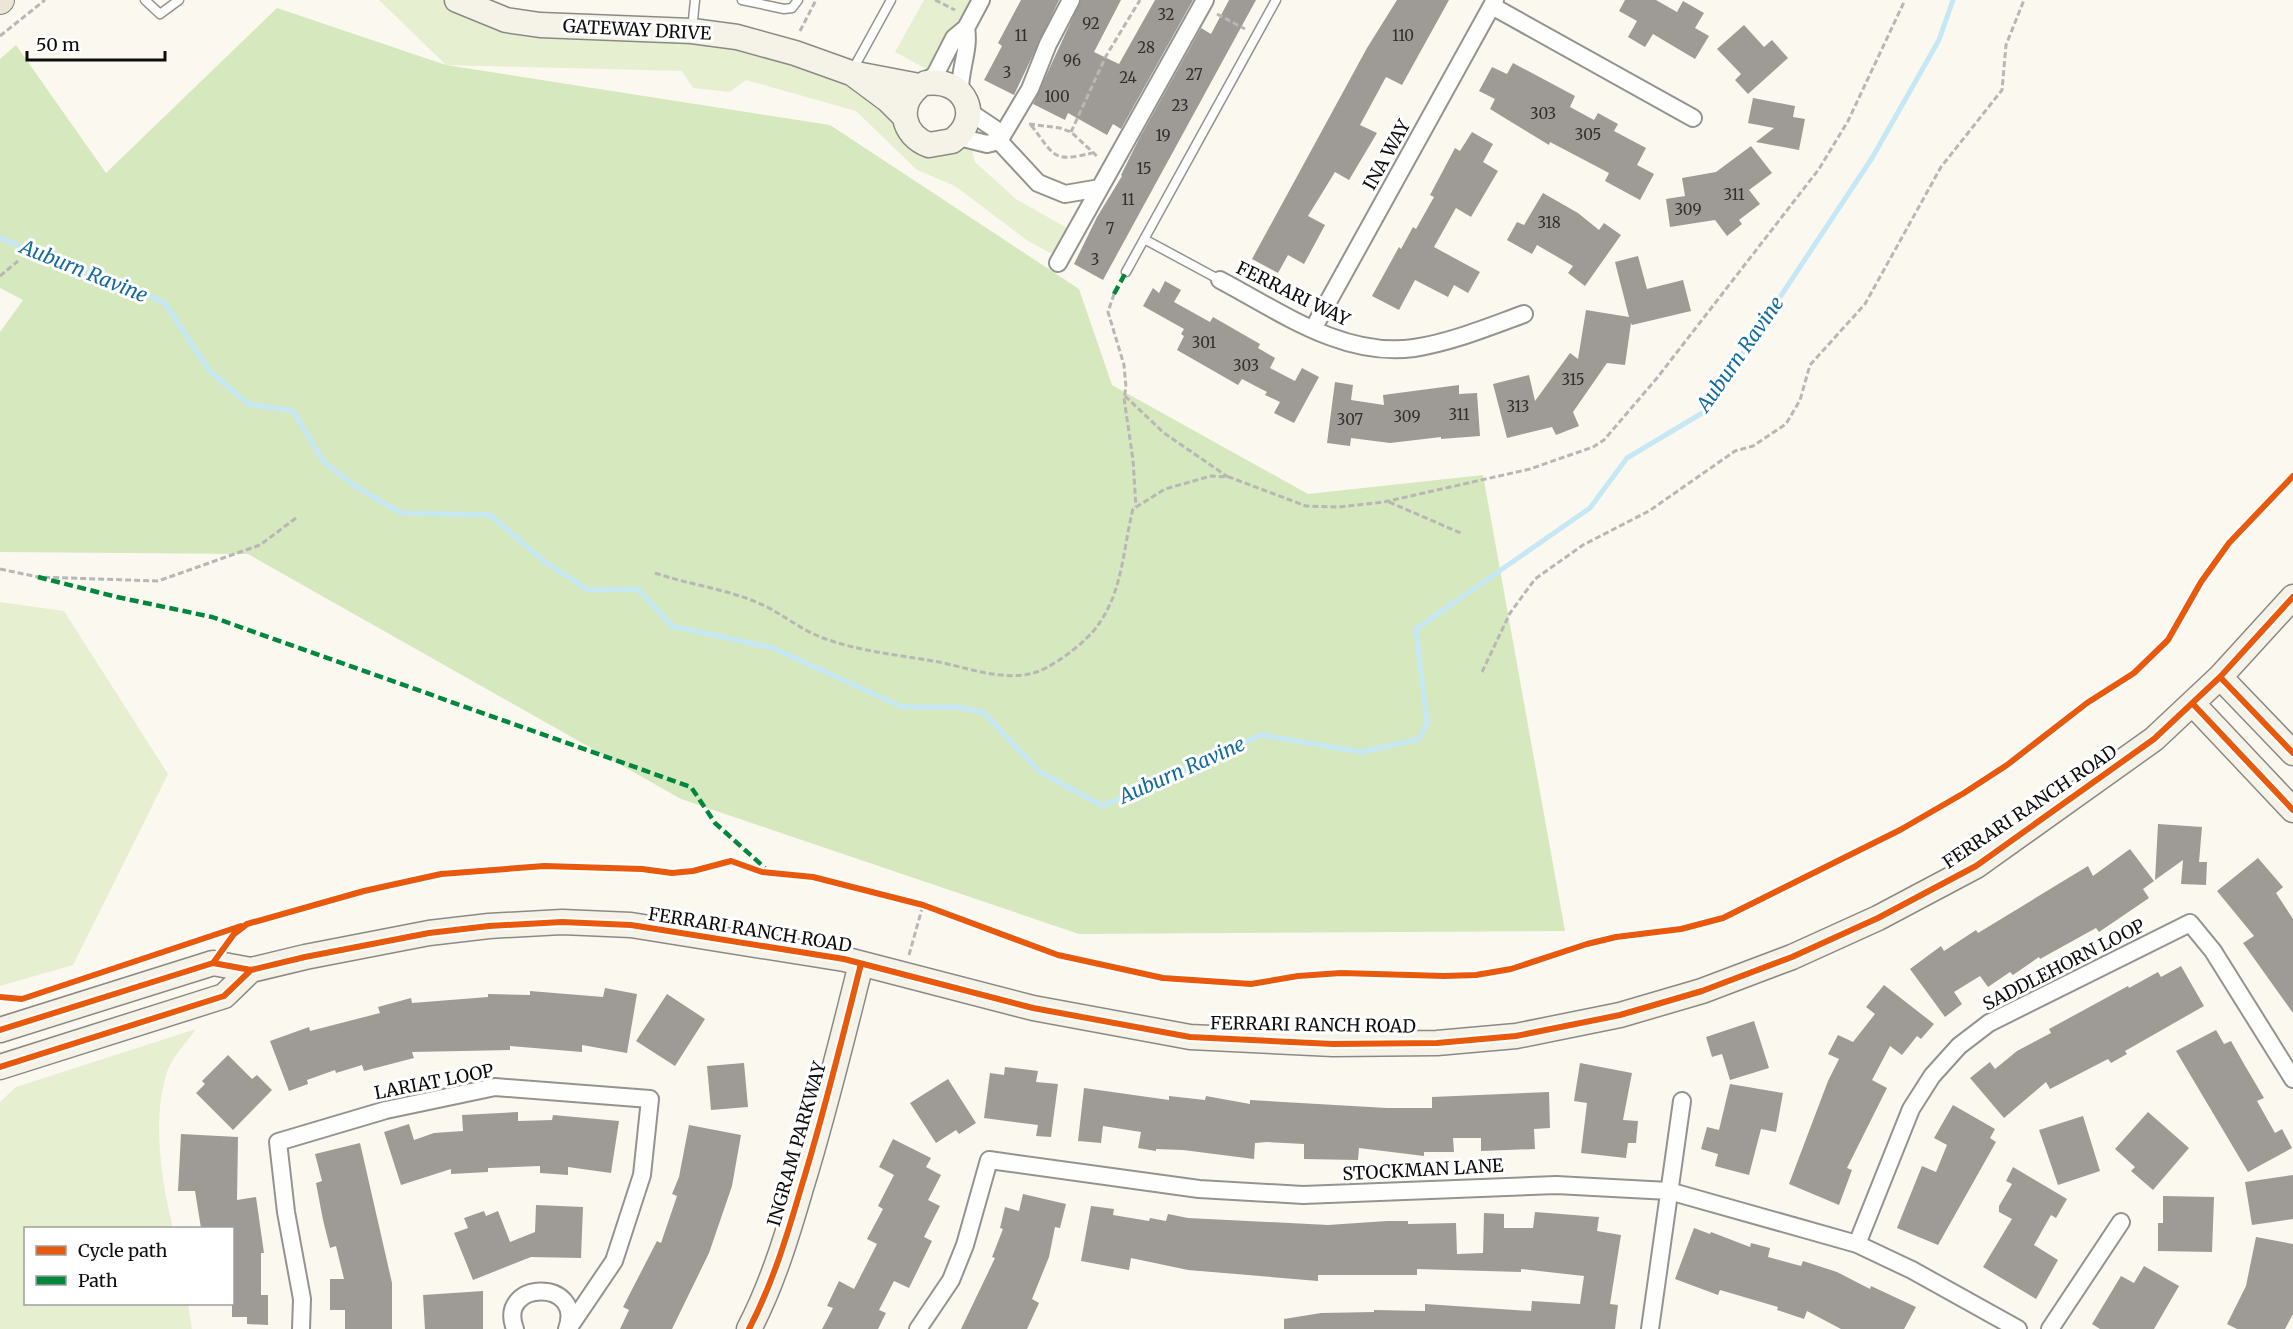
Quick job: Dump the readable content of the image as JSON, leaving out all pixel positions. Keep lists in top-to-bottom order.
{
  "streets": {
    "main road": ["GATEWAY DRIVE", "FERRARI RANCH ROAD", "INGRAM PARKWAY"],
    "street": [
      "INA WAY",
      "FERRARI WAY",
      "SADDLEHORN LOOP",
      "LARIAT LOOP",
      "STOCKMAN LANE"
    ]
  },
  "crossings": [
    ["INA WAY", "FERRARI WAY"],
    ["FERRARI RANCH ROAD", "INGRAM PARKWAY"],
    ["SADDLEHORN LOOP", "STOCKMAN LANE"]
  ],
  "water": ["Auburn Ravine"],
  "house_numbers": [
    "32",
    "92",
    "11",
    "110",
    "28",
    "96",
    "3",
    "27",
    "24",
    "100",
    "23",
    "303",
    "305",
    "19",
    "15",
    "311",
    "11",
    "309",
    "318",
    "7",
    "3",
    "301",
    "303",
    "315",
    "313",
    "311",
    "309",
    "307"
  ],
  "legend": ["Cycle path", "Path"],
  "scale_bar": "50 m"
}
